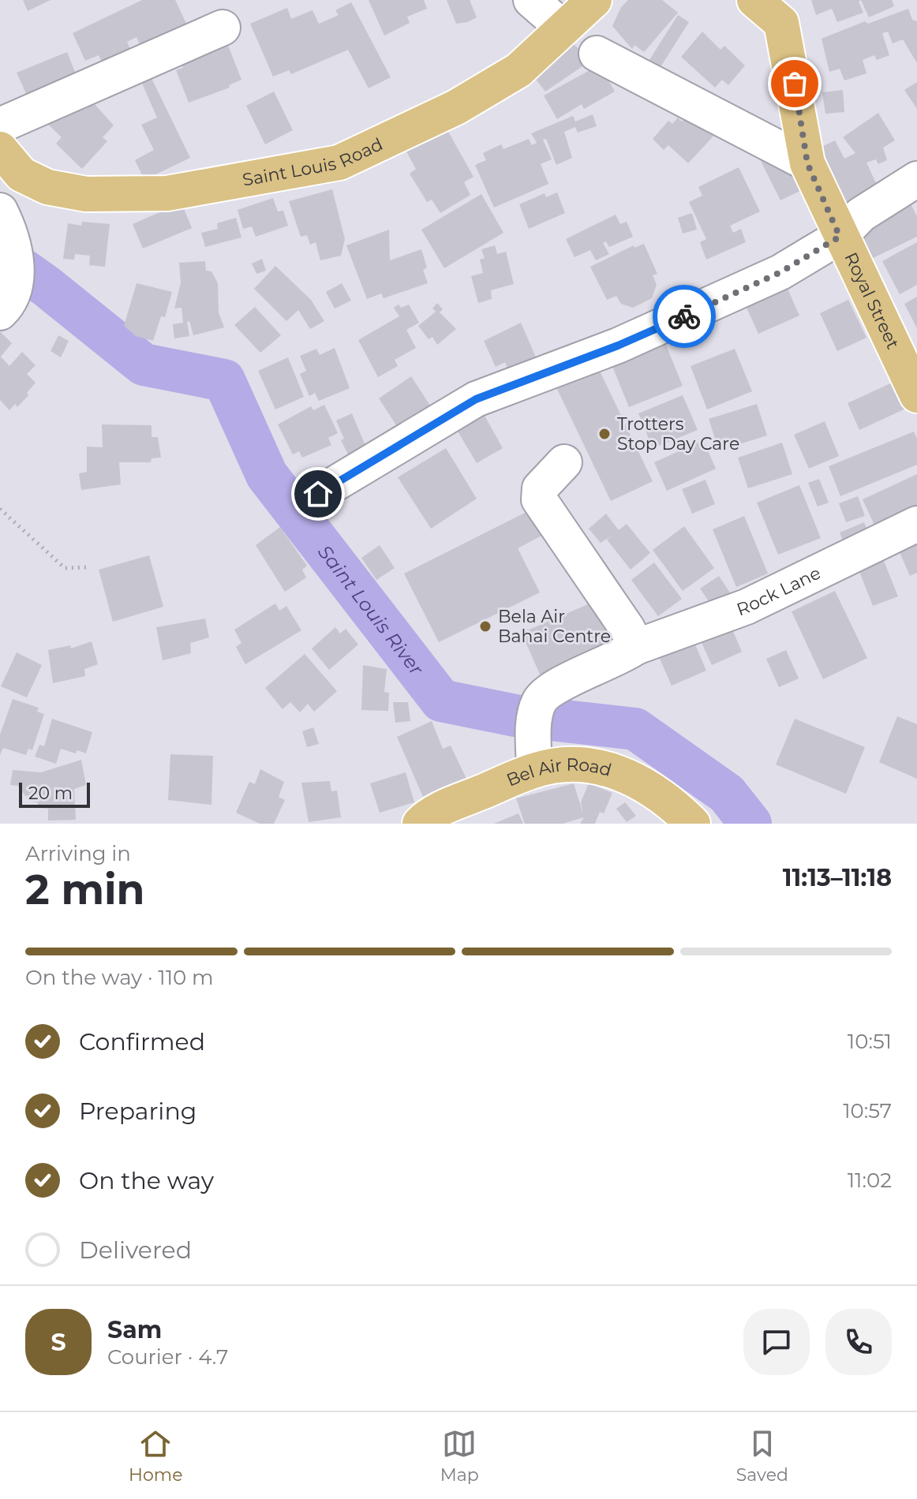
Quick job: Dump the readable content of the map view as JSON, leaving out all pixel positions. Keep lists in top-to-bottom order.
{
  "streets": {
    "main road": ["Saint Louis Road", "Royal Street", "Bel Air Road"],
    "street": ["Rock Lane"]
  },
  "crossings": [
    ["Rock Lane", "Bel Air Road"]
  ],
  "water": ["Saint Louis River"],
  "places": ["Trotters Stop Day Care", "Bela Air Bahai Centre"],
  "scale_bar": "20 m",
  "page": {
    "scale": "20 m",
    "heading": ["2 min", "Arriving in", "11:13–11:18"],
    "panel": ["Sam", "Courier · 4.7"],
    "bar": "On the way · 110 m",
    "list": [
      ["Confirmed", "10:51"],
      ["Preparing", "10:57"],
      ["On the way", "11:02"],
      "Delivered"
    ],
    "round": "S",
    "tabs": ["Home", "Map", "Saved"]
  }
}
